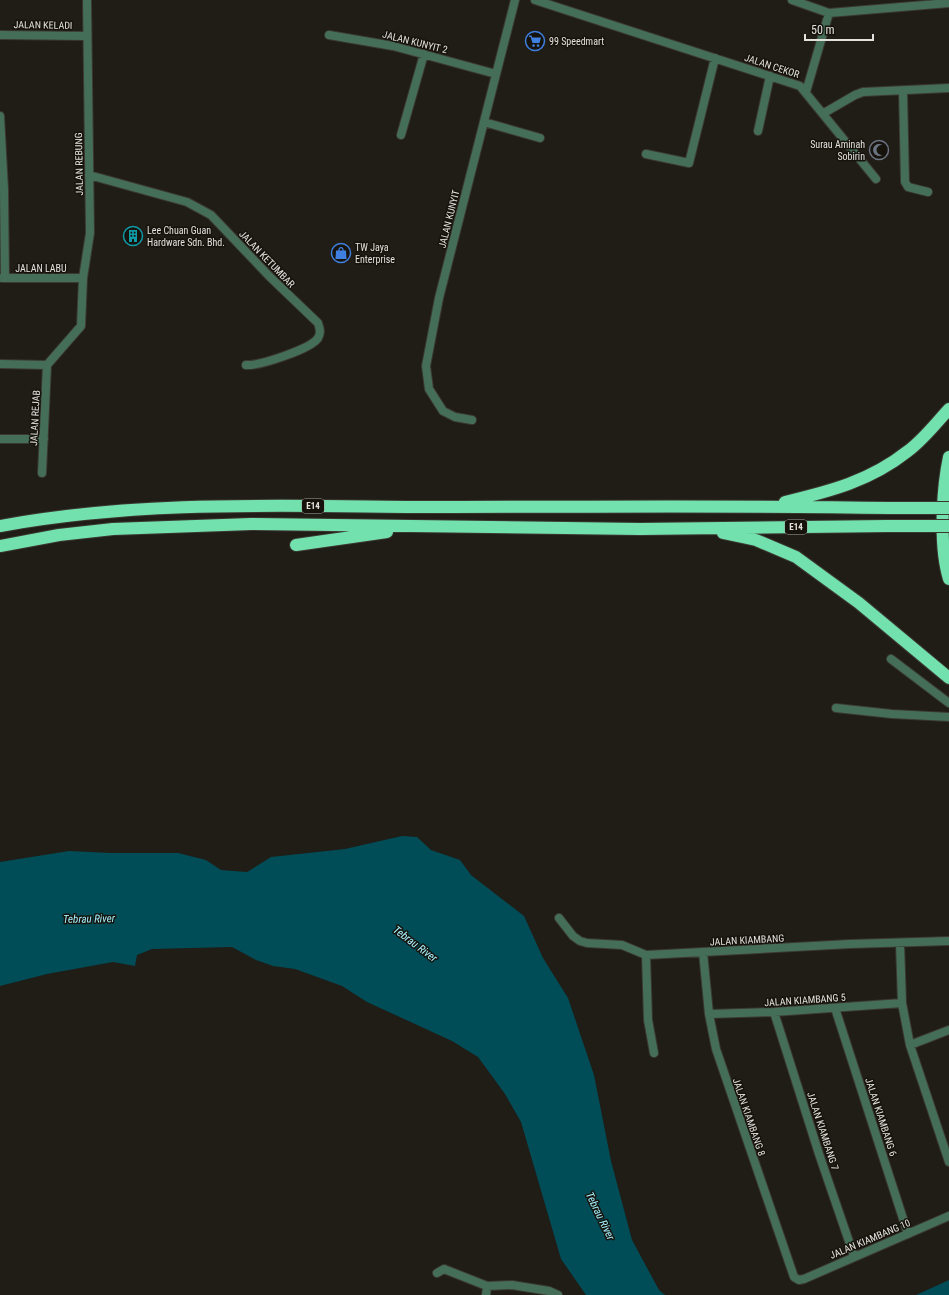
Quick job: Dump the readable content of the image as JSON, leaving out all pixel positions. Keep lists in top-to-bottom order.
{
  "streets": {
    "highway": ["E14"],
    "street": [
      "JALAN KELADI",
      "JALAN KUNYIT 2",
      "JALAN CEKOR",
      "JALAN REBUNG",
      "JALAN KUNYIT",
      "JALAN KETUMBAR",
      "JALAN LABU",
      "JALAN REJAB",
      "JALAN KIAMBANG",
      "JALAN KIAMBANG 5",
      "JALAN KIAMBANG 8",
      "JALAN KIAMBANG 6",
      "JALAN KIAMBANG 7",
      "JALAN KIAMBANG 10"
    ]
  },
  "crossings": [
    ["JALAN KELADI", "JALAN REBUNG"],
    ["JALAN KUNYIT 2", "JALAN KUNYIT"],
    ["JALAN REBUNG", "JALAN KETUMBAR"],
    ["JALAN REBUNG", "JALAN LABU"],
    ["JALAN REBUNG", "JALAN REJAB"],
    ["JALAN KIAMBANG", "JALAN KIAMBANG 8"],
    ["JALAN KIAMBANG 5", "JALAN KIAMBANG 8"],
    ["JALAN KIAMBANG 5", "JALAN KIAMBANG 6"],
    ["JALAN KIAMBANG 5", "JALAN KIAMBANG 7"],
    ["JALAN KIAMBANG 8", "JALAN KIAMBANG 10"],
    ["JALAN KIAMBANG 6", "JALAN KIAMBANG 10"],
    ["JALAN KIAMBANG 7", "JALAN KIAMBANG 10"]
  ],
  "water": ["Tebrau River"],
  "places": {
    "supermarket": ["99 Speedmart"],
    "mosque": ["Surau Aminah Sobirin"],
    "building": ["Lee Chuan Guan Hardware Sdn. Bhd."],
    "shop": ["TW Jaya Enterprise"]
  },
  "scale_bar": "50 m"
}
